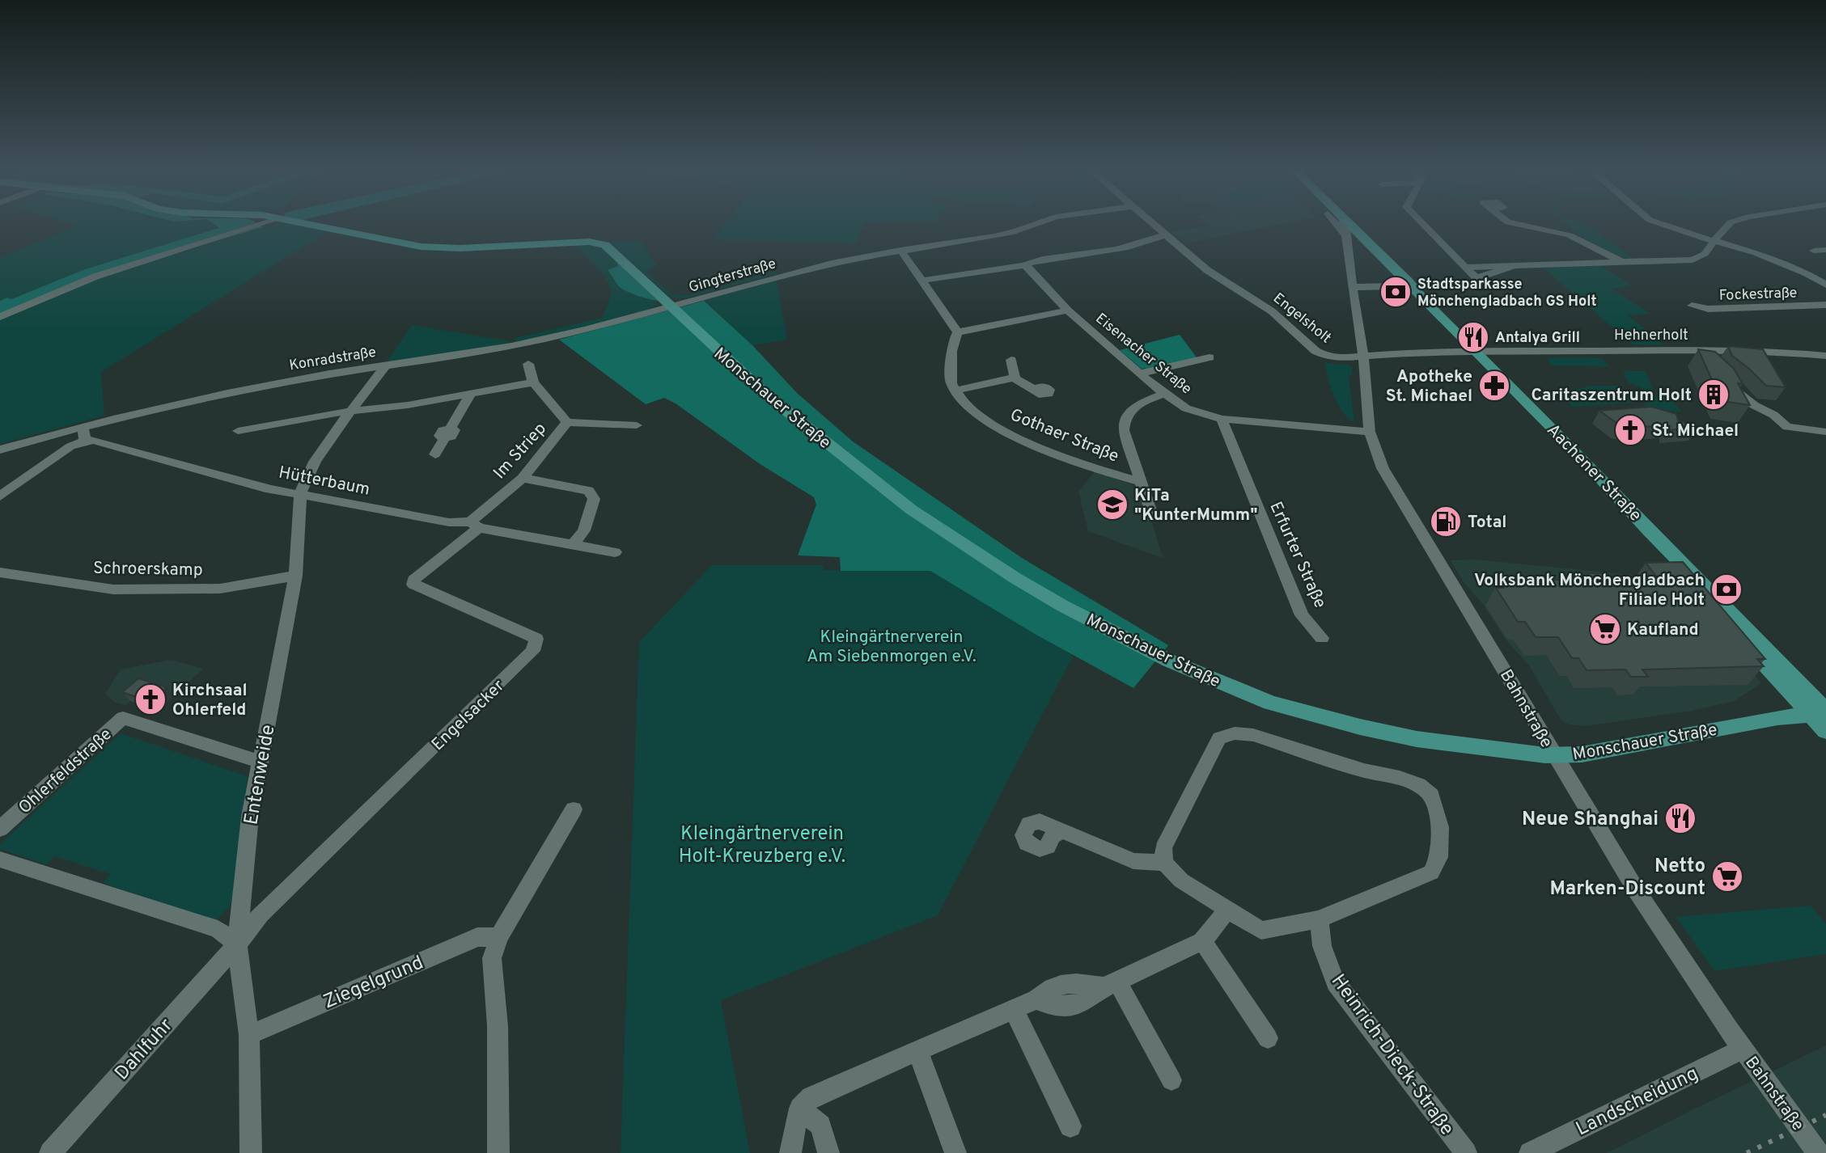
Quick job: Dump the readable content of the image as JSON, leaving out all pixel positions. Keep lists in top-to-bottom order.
{
  "streets": {
    "main road": ["Monschauer Straße", "Aachener Straße"],
    "street": [
      "Gingterstraße",
      "Fockestraße",
      "Engelsholt",
      "Hehnerholt",
      "Eisenacher Straße",
      "Konradstraße",
      "Gothaer Straße",
      "Im Striep",
      "Hütterbaum",
      "Erfurter Straße",
      "Schroerskamp",
      "Bahnstraße",
      "Engelsacker",
      "Ohlerfeldstraße",
      "Entenweide",
      "Ziegelgrund",
      "Dahlfuhr",
      "Heinrich-Dieck-Straße",
      "Landscheidung"
    ]
  },
  "crossings": [
    ["Gingterstraße", "Konradstraße"],
    ["Gingterstraße", "Monschauer Straße"],
    ["Engelsholt", "Hehnerholt"],
    ["Engelsholt", "Aachener Straße"],
    ["Engelsholt", "Bahnstraße"],
    ["Hehnerholt", "Aachener Straße"],
    ["Eisenacher Straße", "Gothaer Straße"],
    ["Eisenacher Straße", "Erfurter Straße"],
    ["Eisenacher Straße", "Bahnstraße"],
    ["Konradstraße", "Monschauer Straße"],
    ["Konradstraße", "Entenweide"],
    ["Monschauer Straße", "Aachener Straße"],
    ["Monschauer Straße", "Bahnstraße"],
    ["Im Striep", "Hütterbaum"],
    ["Im Striep", "Engelsacker"],
    ["Aachener Straße", "Bahnstraße"],
    ["Hütterbaum", "Engelsacker"],
    ["Hütterbaum", "Entenweide"],
    ["Schroerskamp", "Entenweide"],
    ["Bahnstraße", "Landscheidung"],
    ["Engelsacker", "Entenweide"],
    ["Engelsacker", "Dahlfuhr"],
    ["Ohlerfeldstraße", "Entenweide"],
    ["Entenweide", "Ziegelgrund"],
    ["Entenweide", "Dahlfuhr"]
  ],
  "parks": ["Kleingärtnerverein Am Siebenmorgen e.V.", "Kleingärtnerverein Holt-Kreuzberg e.V."],
  "places": {
    "bank": ["Stadtsparkasse Mönchengladbach GS Holt", "Volksbank Mönchengladbach Filiale Holt"],
    "restaurant": ["Antalya Grill", "Neue Shanghai"],
    "pharmacy": ["Apotheke St. Michael"],
    "building": ["Caritaszentrum Holt"],
    "church": ["St. Michael", "Kirchsaal Ohlerfeld"],
    "school or university": ["KiTa \"KunterMumm\""],
    "fuel station": ["Total"],
    "supermarket": ["Kaufland", "Netto Marken-Discount"]
  }
}
